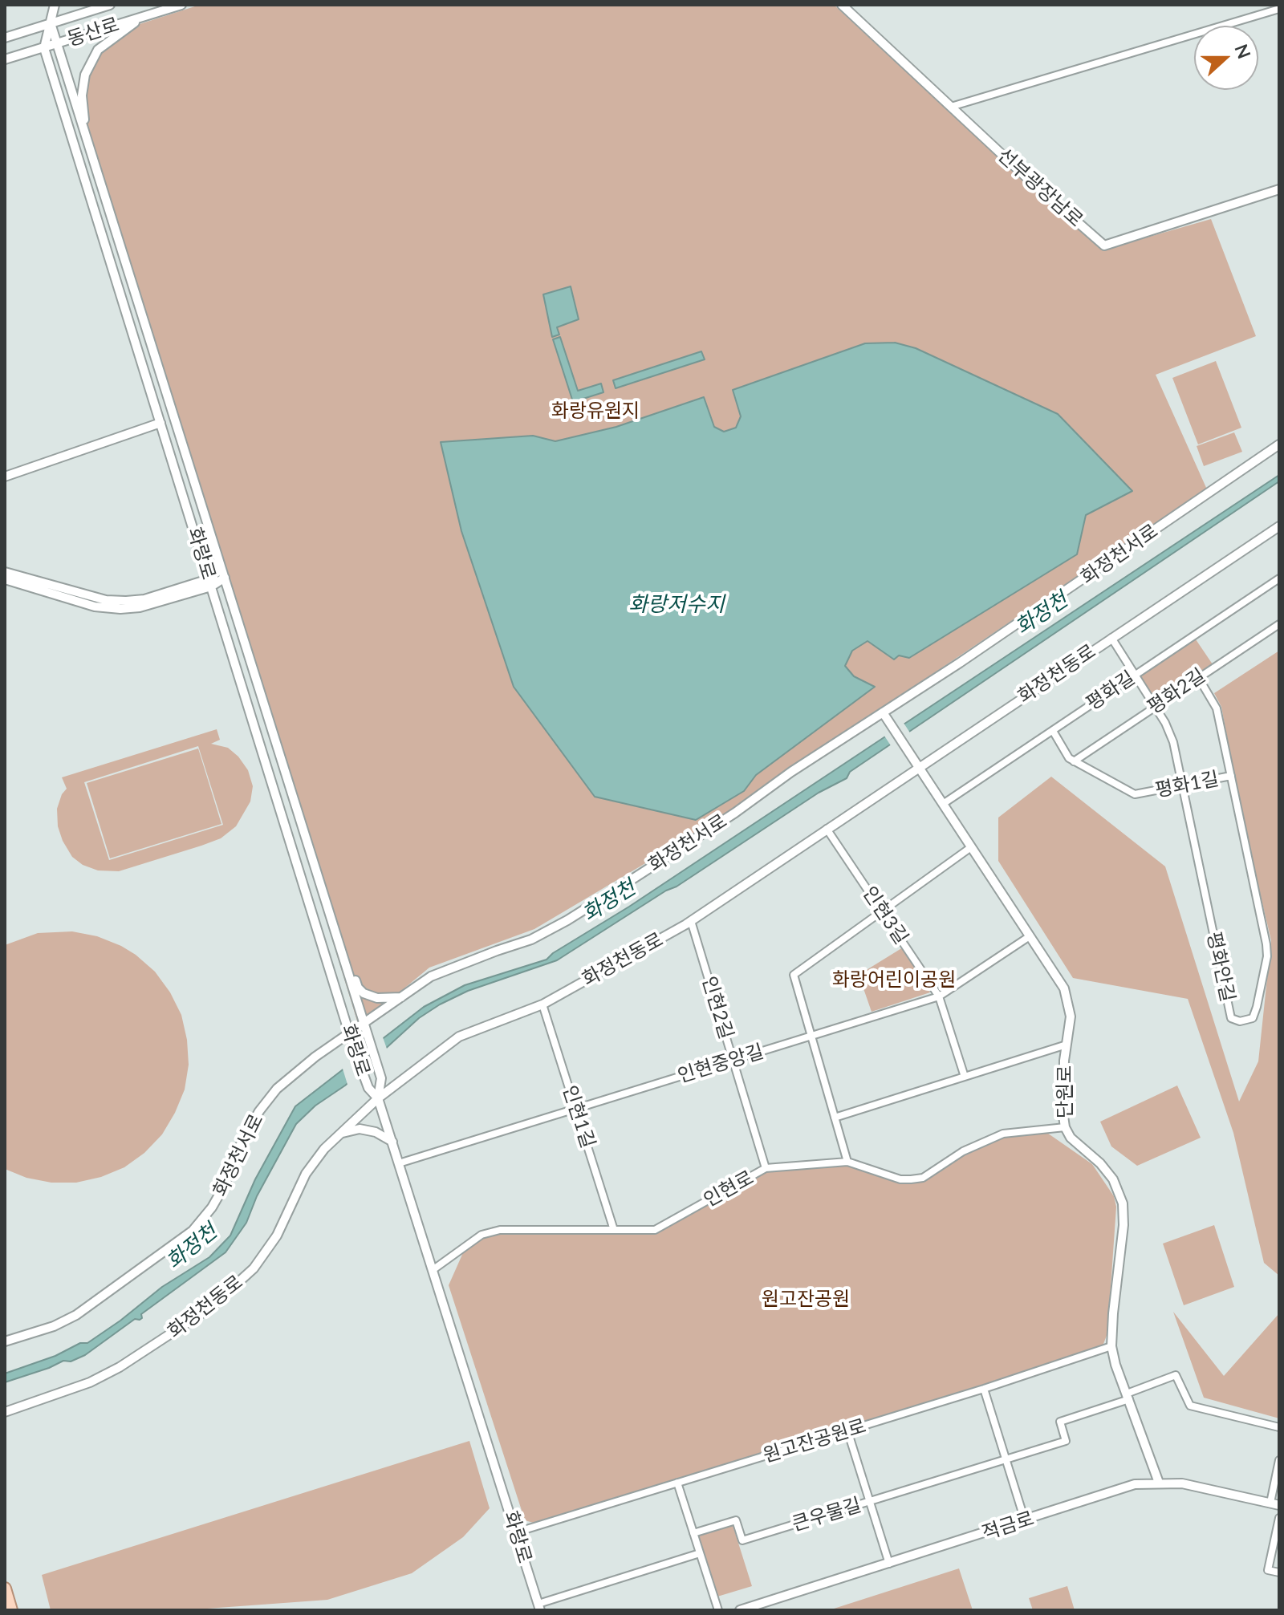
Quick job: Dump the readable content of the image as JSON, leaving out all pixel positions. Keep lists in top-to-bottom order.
{
  "streets": {
    "street": [
      "동산로",
      "선부광장남로",
      "화랑로",
      "화정천서로",
      "화정천동로",
      "평화길",
      "평화2길",
      "평화1길",
      "인현3길",
      "평화안길",
      "인현2길",
      "인현중앙길",
      "단원로",
      "인현1길",
      "인현로",
      "원고잔공원로",
      "큰우물길",
      "적금로"
    ]
  },
  "crossings": [
    ["동산로", "화랑로"],
    ["화랑로", "화정천서로"],
    ["화랑로", "화정천동로"],
    ["화랑로", "인현중앙길"],
    ["화랑로", "인현로"],
    ["화랑로", "원고잔공원로"],
    ["화정천서로", "단원로"],
    ["화정천동로", "인현3길"],
    ["화정천동로", "평화안길"],
    ["화정천동로", "인현2길"],
    ["화정천동로", "단원로"],
    ["화정천동로", "인현1길"],
    ["평화길", "평화1길"],
    ["평화길", "평화안길"],
    ["평화길", "단원로"],
    ["평화2길", "평화1길"],
    ["평화2길", "평화안길"],
    ["평화1길", "평화안길"],
    ["인현3길", "인현중앙길"],
    ["인현2길", "인현중앙길"],
    ["인현2길", "인현로"],
    ["인현중앙길", "단원로"],
    ["인현중앙길", "인현1길"],
    ["단원로", "인현로"],
    ["단원로", "원고잔공원로"],
    ["단원로", "큰우물길"],
    ["단원로", "적금로"],
    ["인현1길", "인현로"]
  ],
  "water": ["화랑저수지", "화정천"],
  "parks": ["화랑유원지", "화랑어린이공원", "원고잔공원"],
  "north": "right"
}
